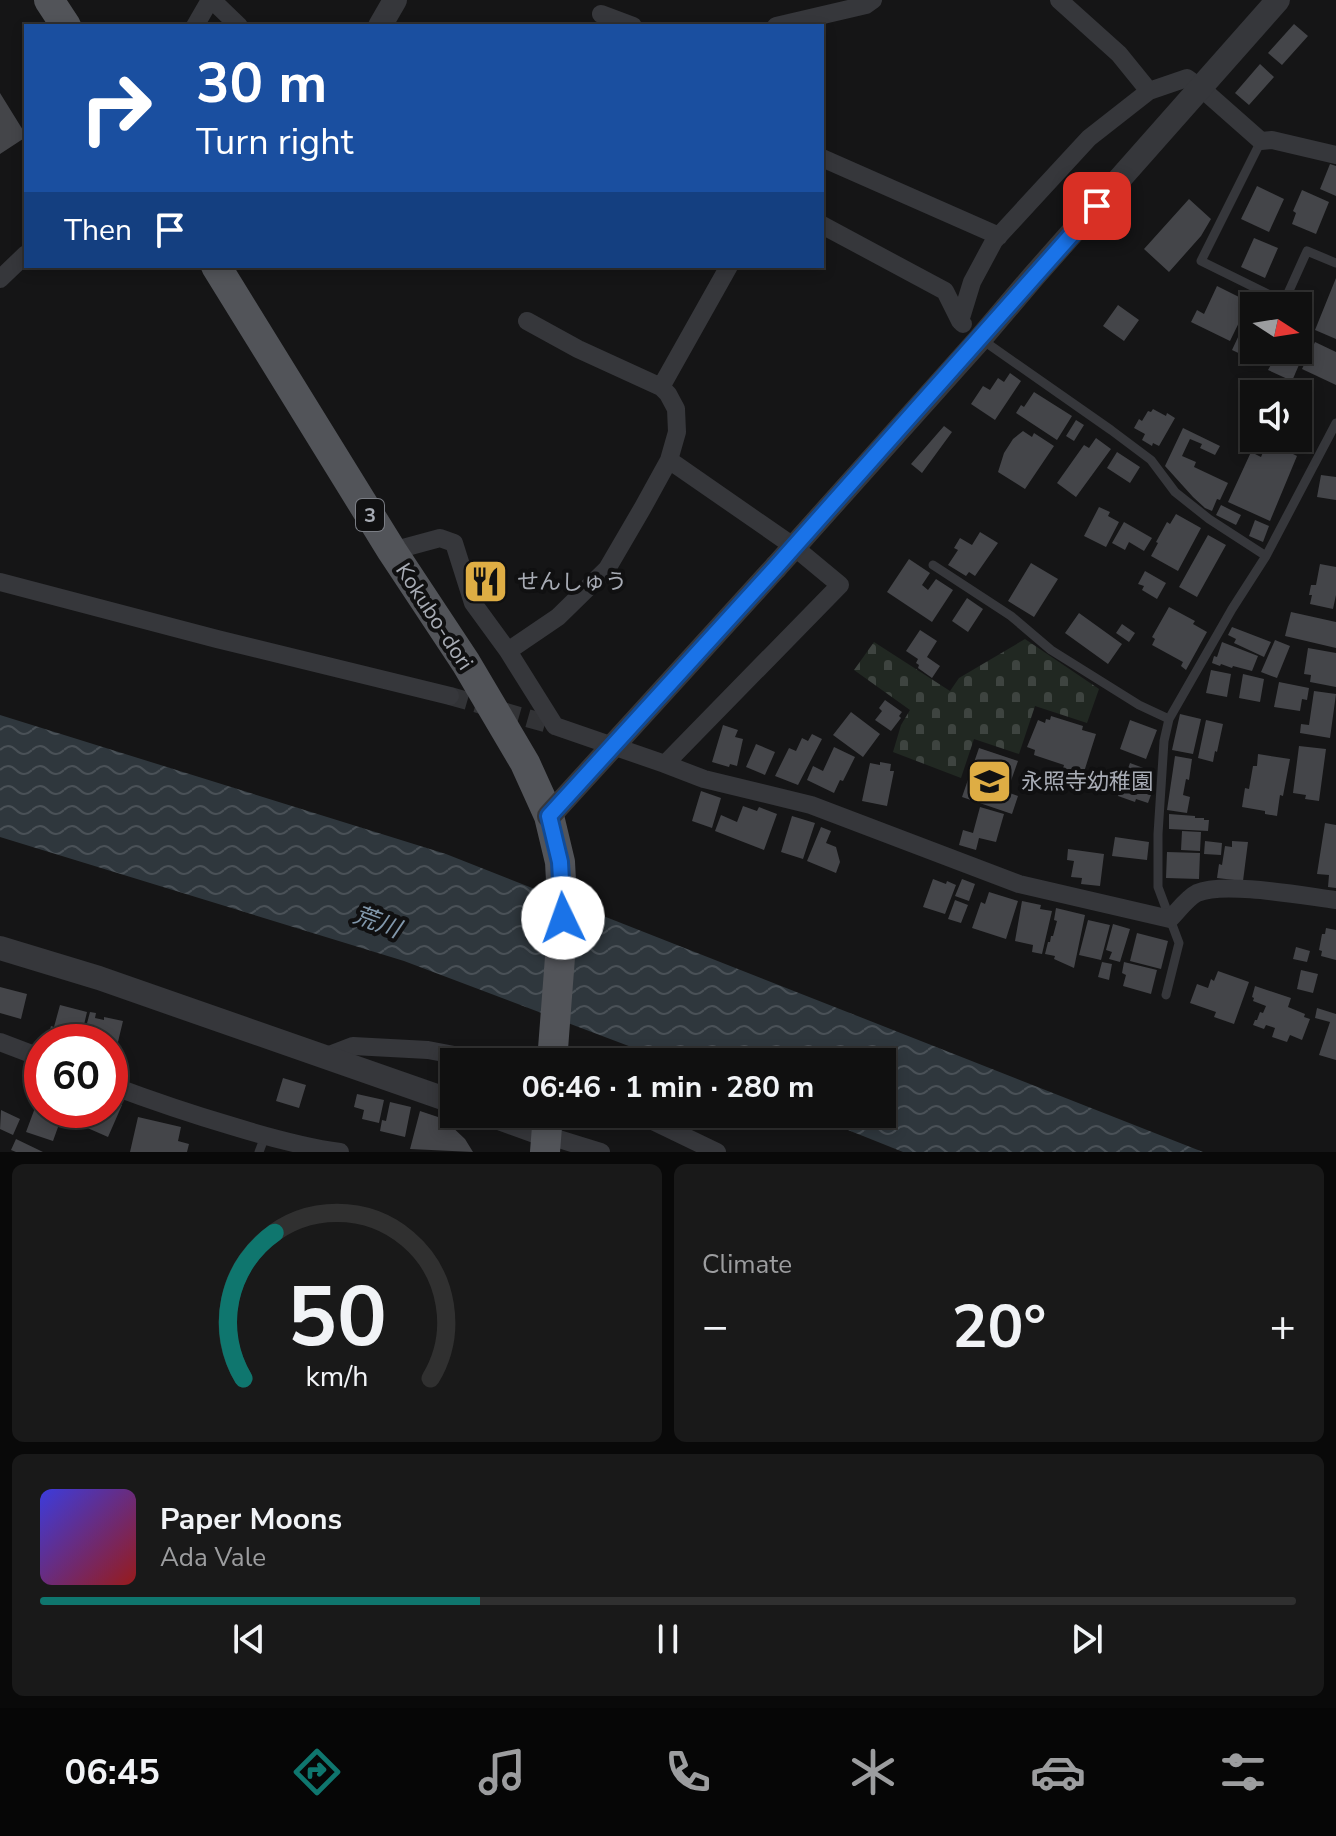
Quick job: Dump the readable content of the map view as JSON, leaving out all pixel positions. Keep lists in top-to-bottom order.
{
  "streets": {
    "main road": ["3", "Kokubo-dori"]
  },
  "crossings": [
    ["3", "Kokubo-dori"]
  ],
  "water": ["荒川"],
  "places": {
    "restaurant": ["せんしゅう"],
    "school or university": ["永照寺幼稚園"]
  },
  "north": "right",
  "page": {
    "turn": ["30 m", "Turn right"],
    "then": "Then",
    "limit": "60",
    "trip": "06:46 · 1 min · 280 m",
    "tile": "Climate",
    "heat": ["−", "20°", "+"],
    "song": ["Paper Moons", "Ada Vale"],
    "tabs": "06:45",
    "gauge": ["50", "km/h"]
  }
}
